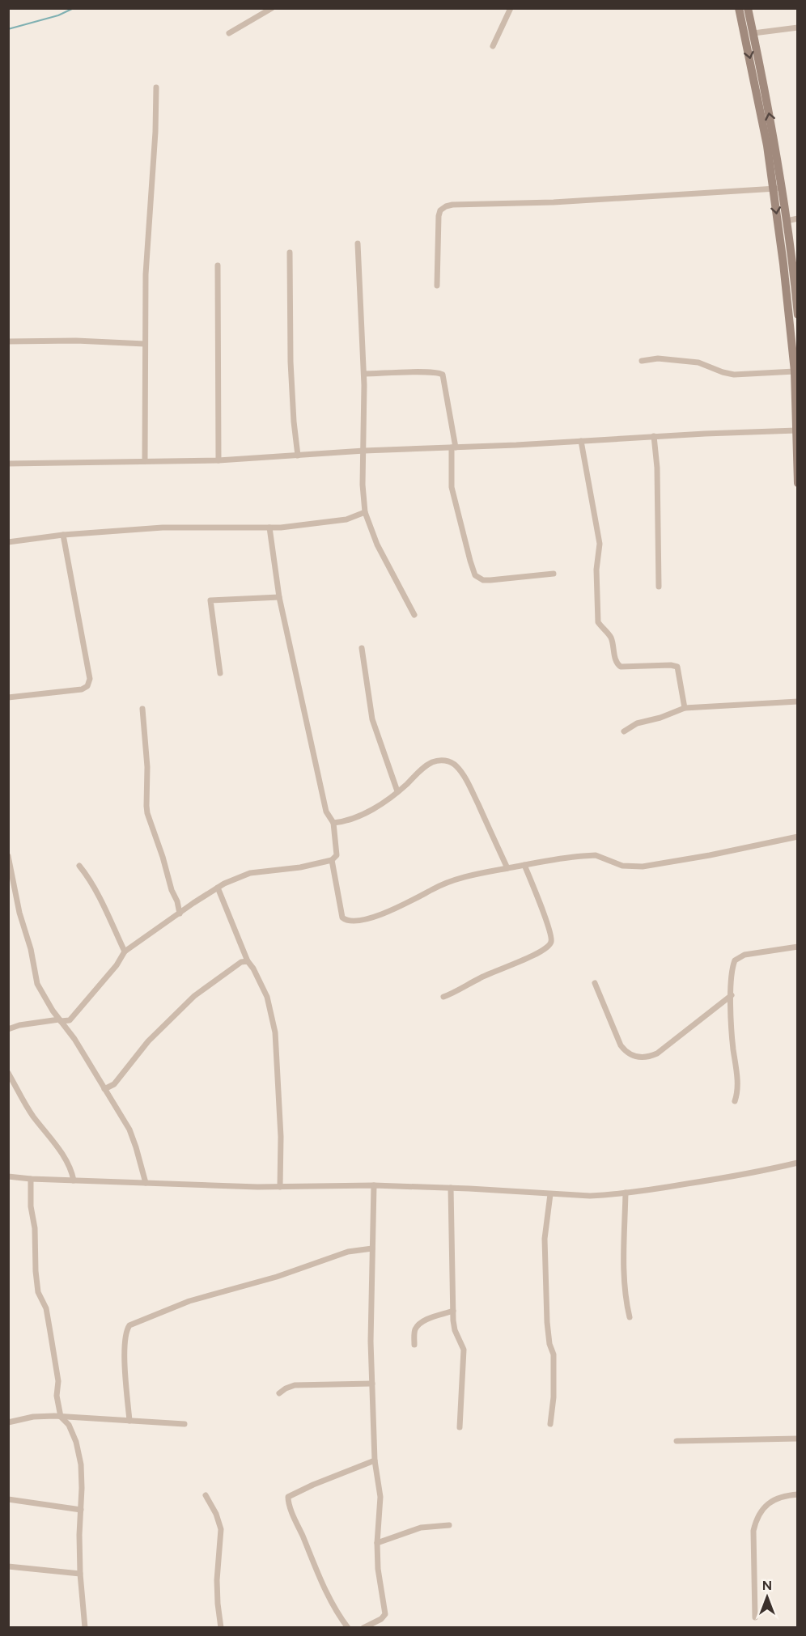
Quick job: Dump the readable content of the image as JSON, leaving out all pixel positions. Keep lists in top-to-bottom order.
{
  "north": "top"
}
